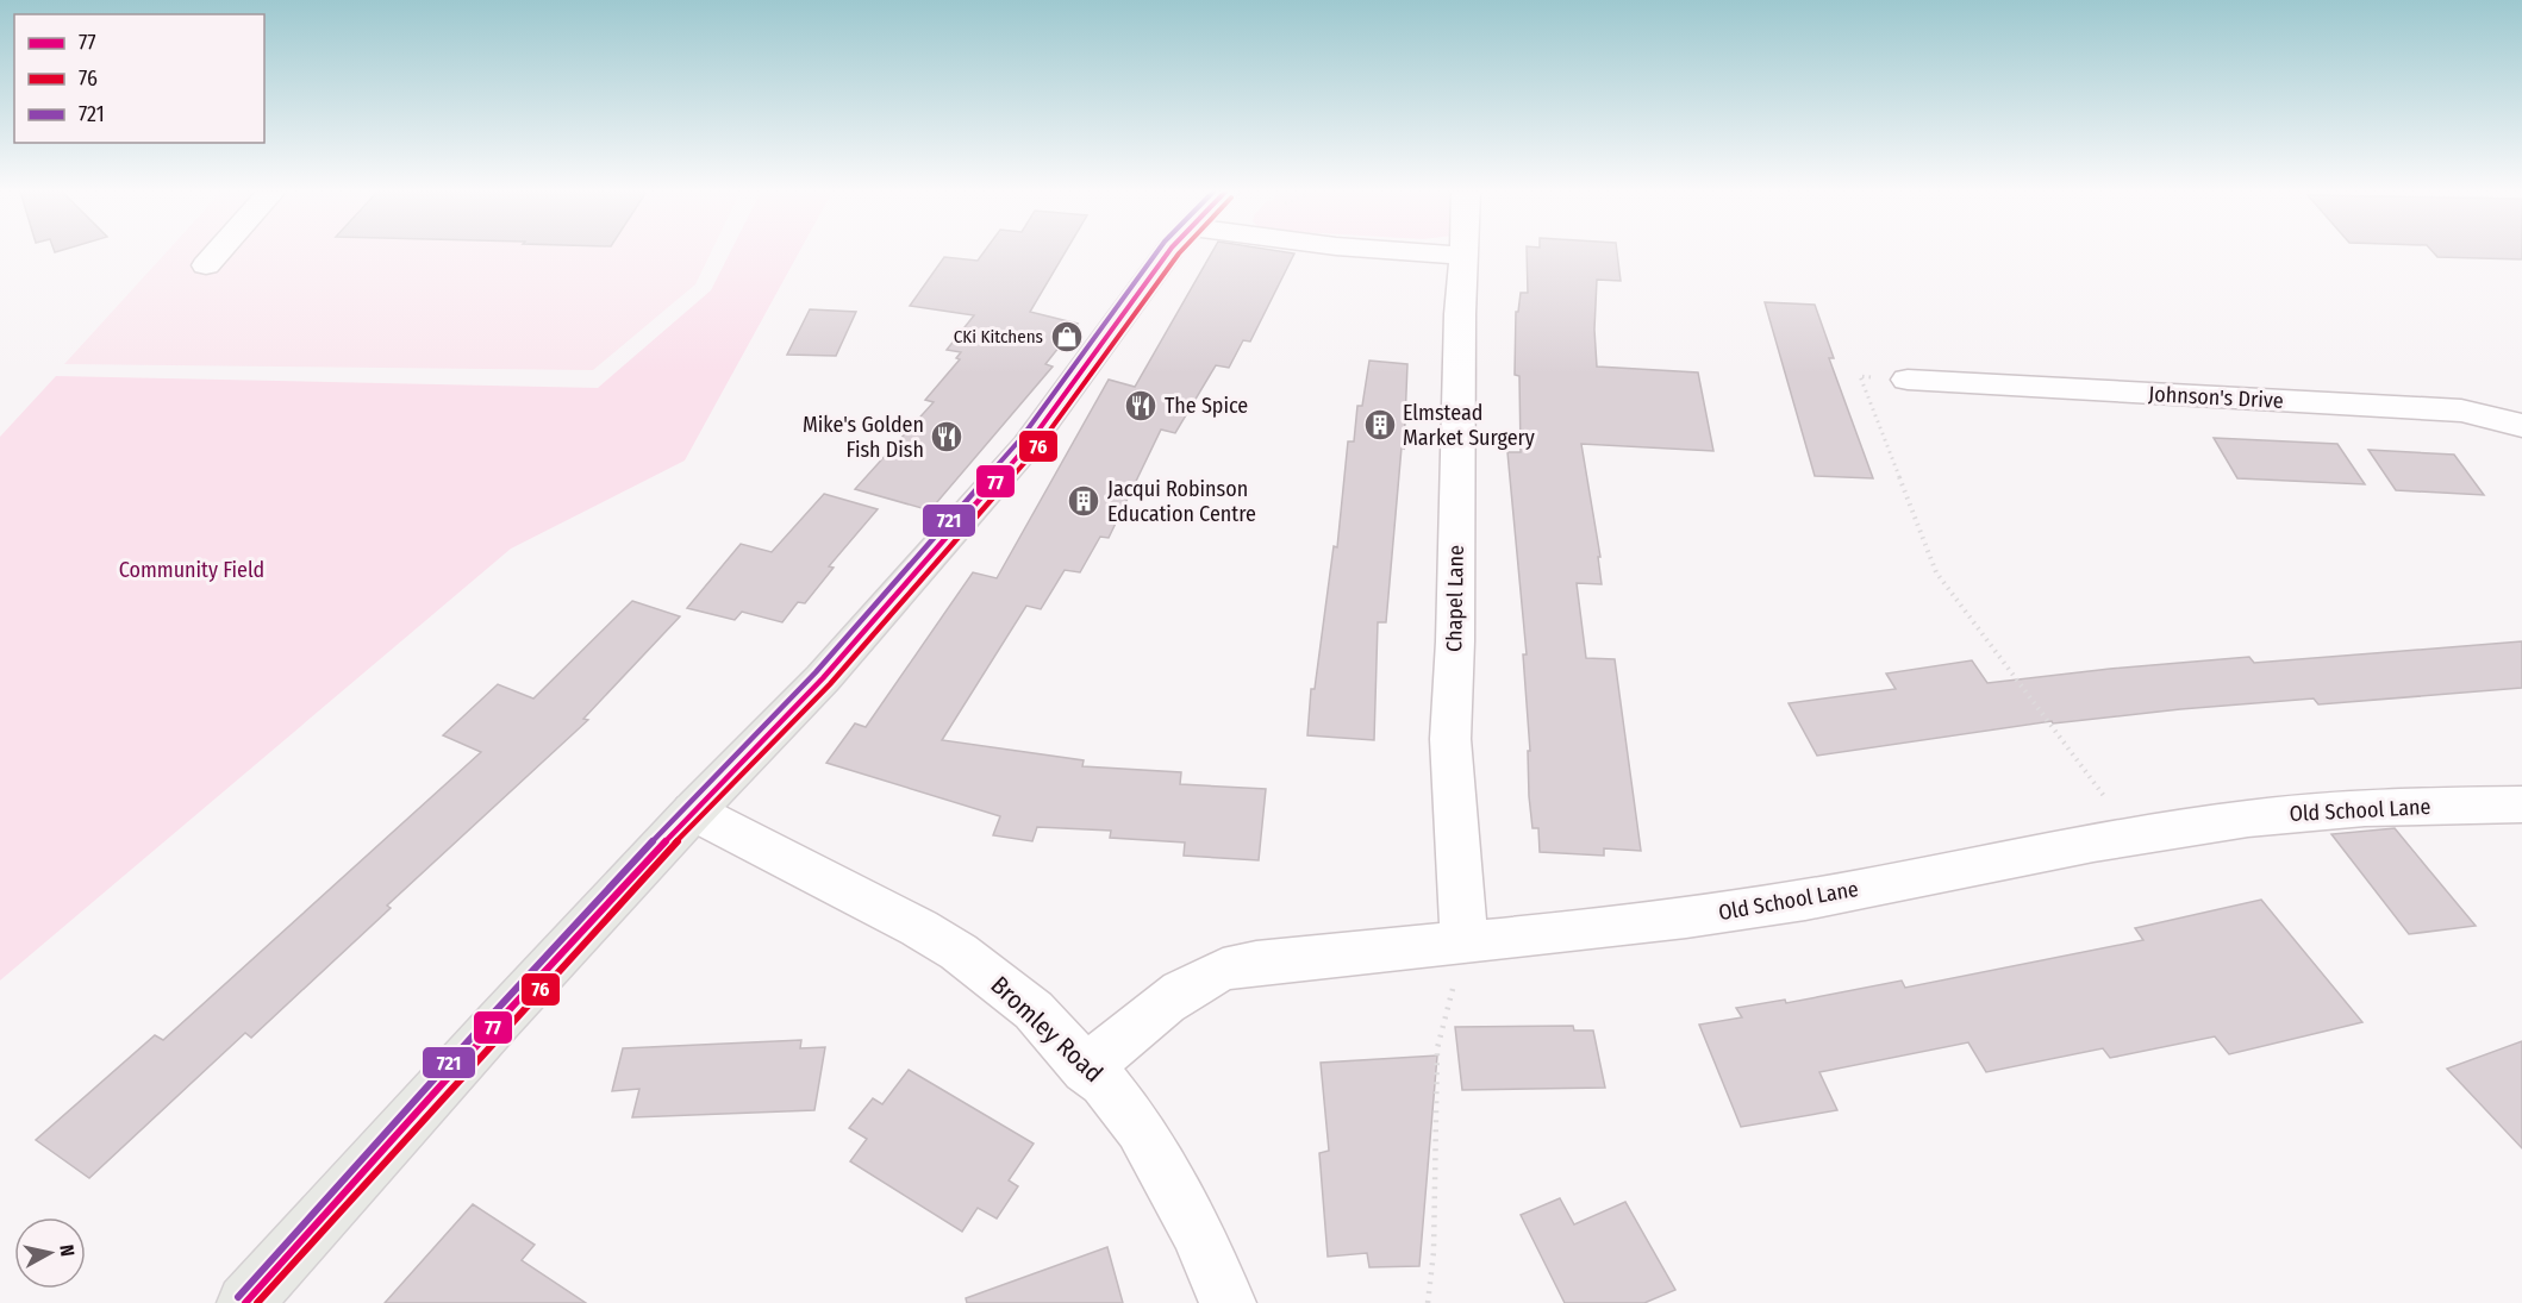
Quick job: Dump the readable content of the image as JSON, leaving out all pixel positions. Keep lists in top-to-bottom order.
{
  "streets": {
    "street": [
      "Johnson's Drive",
      "Chapel Lane",
      "Old School Lane",
      "Bromley Road"
    ]
  },
  "crossings": [
    ["Chapel Lane", "Old School Lane"],
    ["Old School Lane", "Bromley Road"]
  ],
  "parks": ["Community Field"],
  "places": {
    "shop": ["CKi Kitchens"],
    "restaurant": ["The Spice", "Mike's Golden Fish Dish"],
    "building": ["Elmstead Market Surgery", "Jacqui Robinson Education Centre"]
  },
  "lines": ["transit line 77", "transit line 76", "transit line 721"],
  "legend": ["77", "76", "721"],
  "north": "right"
}
